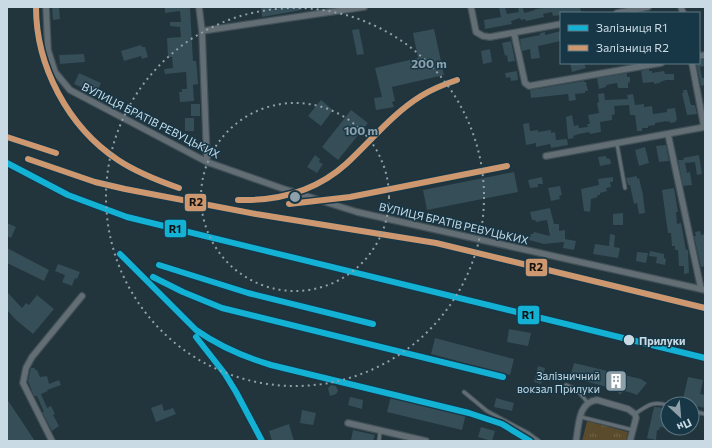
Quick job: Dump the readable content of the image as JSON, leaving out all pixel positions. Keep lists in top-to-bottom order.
{
  "streets": {
    "street": ["ВУЛИЦЯ БРАТІВ РЕВУЦЬКИХ"]
  },
  "places": {
    "other": ["Прилуки"],
    "building": ["Залізничний вокзал Прилуки"]
  },
  "lines": ["rail line R2", "rail line R1"],
  "legend": ["Залізниця R1", "Залізниця R2"],
  "north": "bottom right",
  "rings": ["200 m", "100 m"]
}
